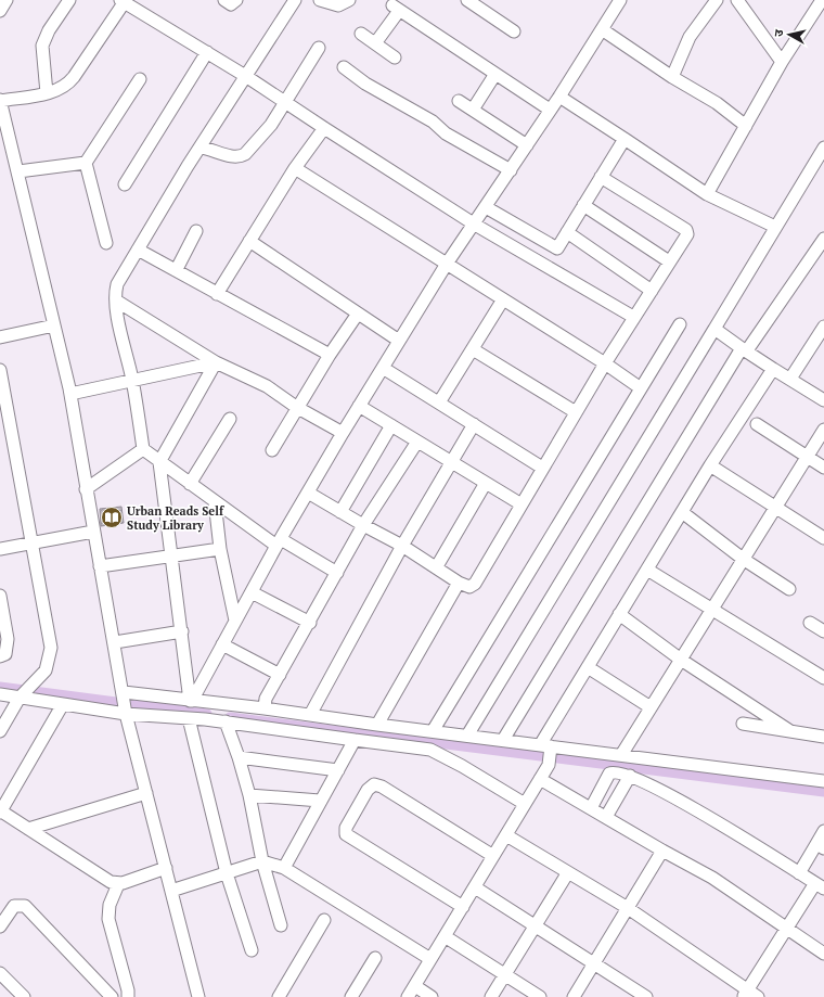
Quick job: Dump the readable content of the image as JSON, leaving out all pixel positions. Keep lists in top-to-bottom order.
{
  "places": {
    "library": ["Urban Reads Self Study Library"]
  },
  "north": "left"
}
